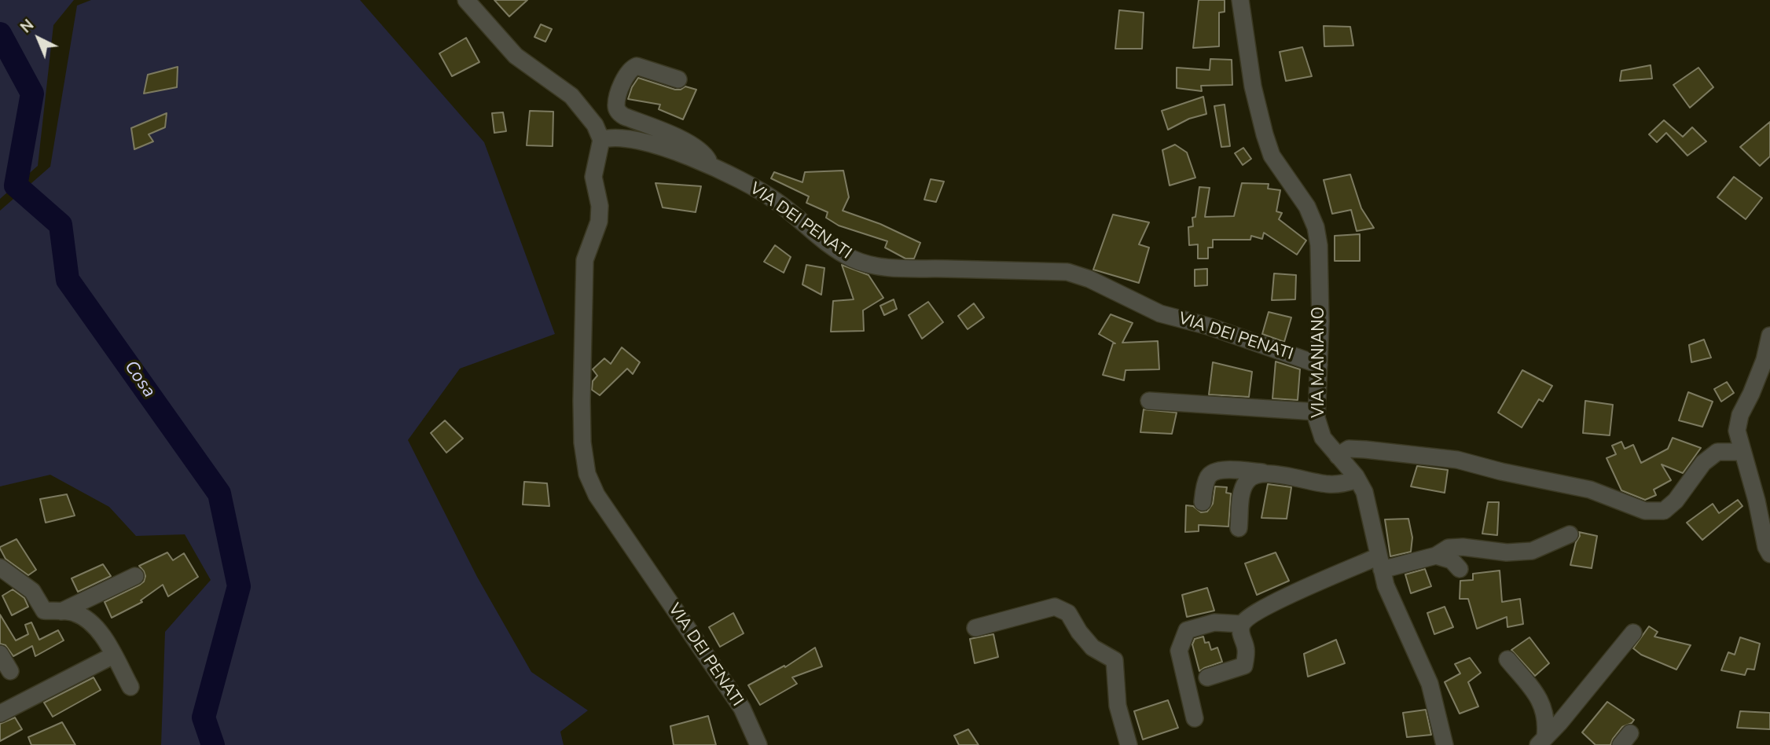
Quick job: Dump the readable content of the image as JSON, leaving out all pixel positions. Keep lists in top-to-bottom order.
{
  "streets": {
    "street": ["VIA DEI PENATI", "VIA MANIANO"]
  },
  "crossings": [
    ["VIA DEI PENATI", "VIA MANIANO"]
  ],
  "water": ["Cosa"],
  "north": "top left"
}
